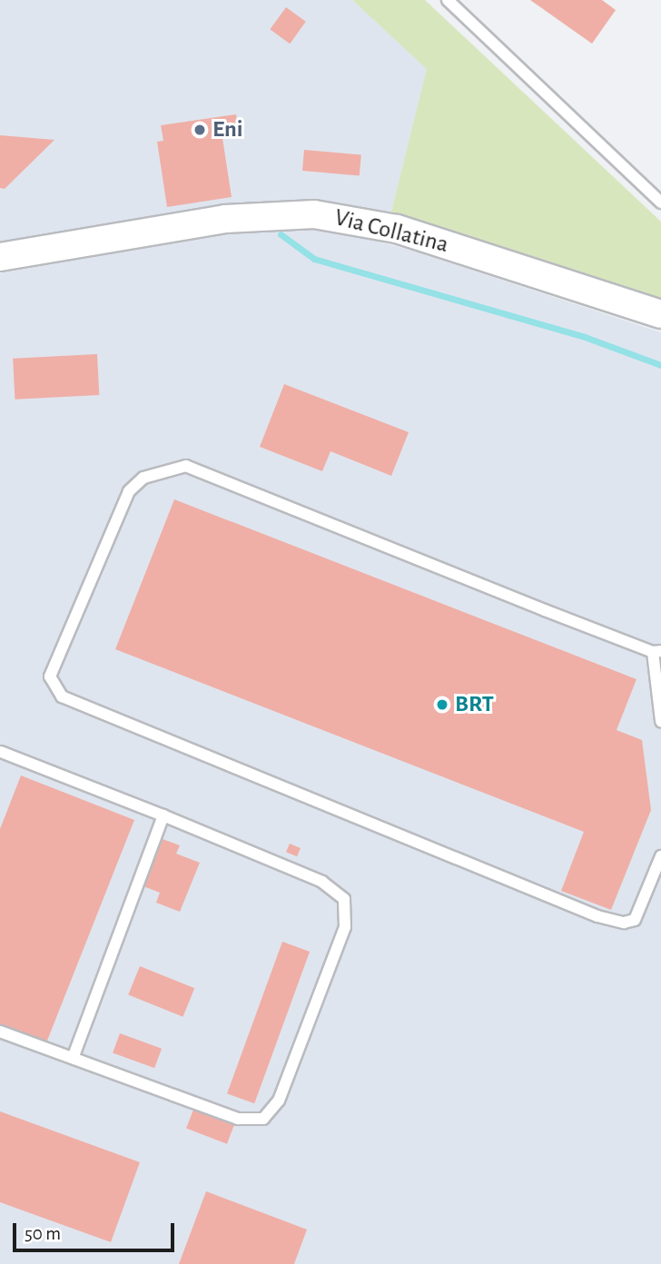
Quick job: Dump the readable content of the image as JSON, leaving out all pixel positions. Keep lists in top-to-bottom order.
{
  "streets": {
    "street": ["Via Collatina"]
  },
  "places": ["Eni", "BRT"],
  "scale_bar": "50 m"
}
